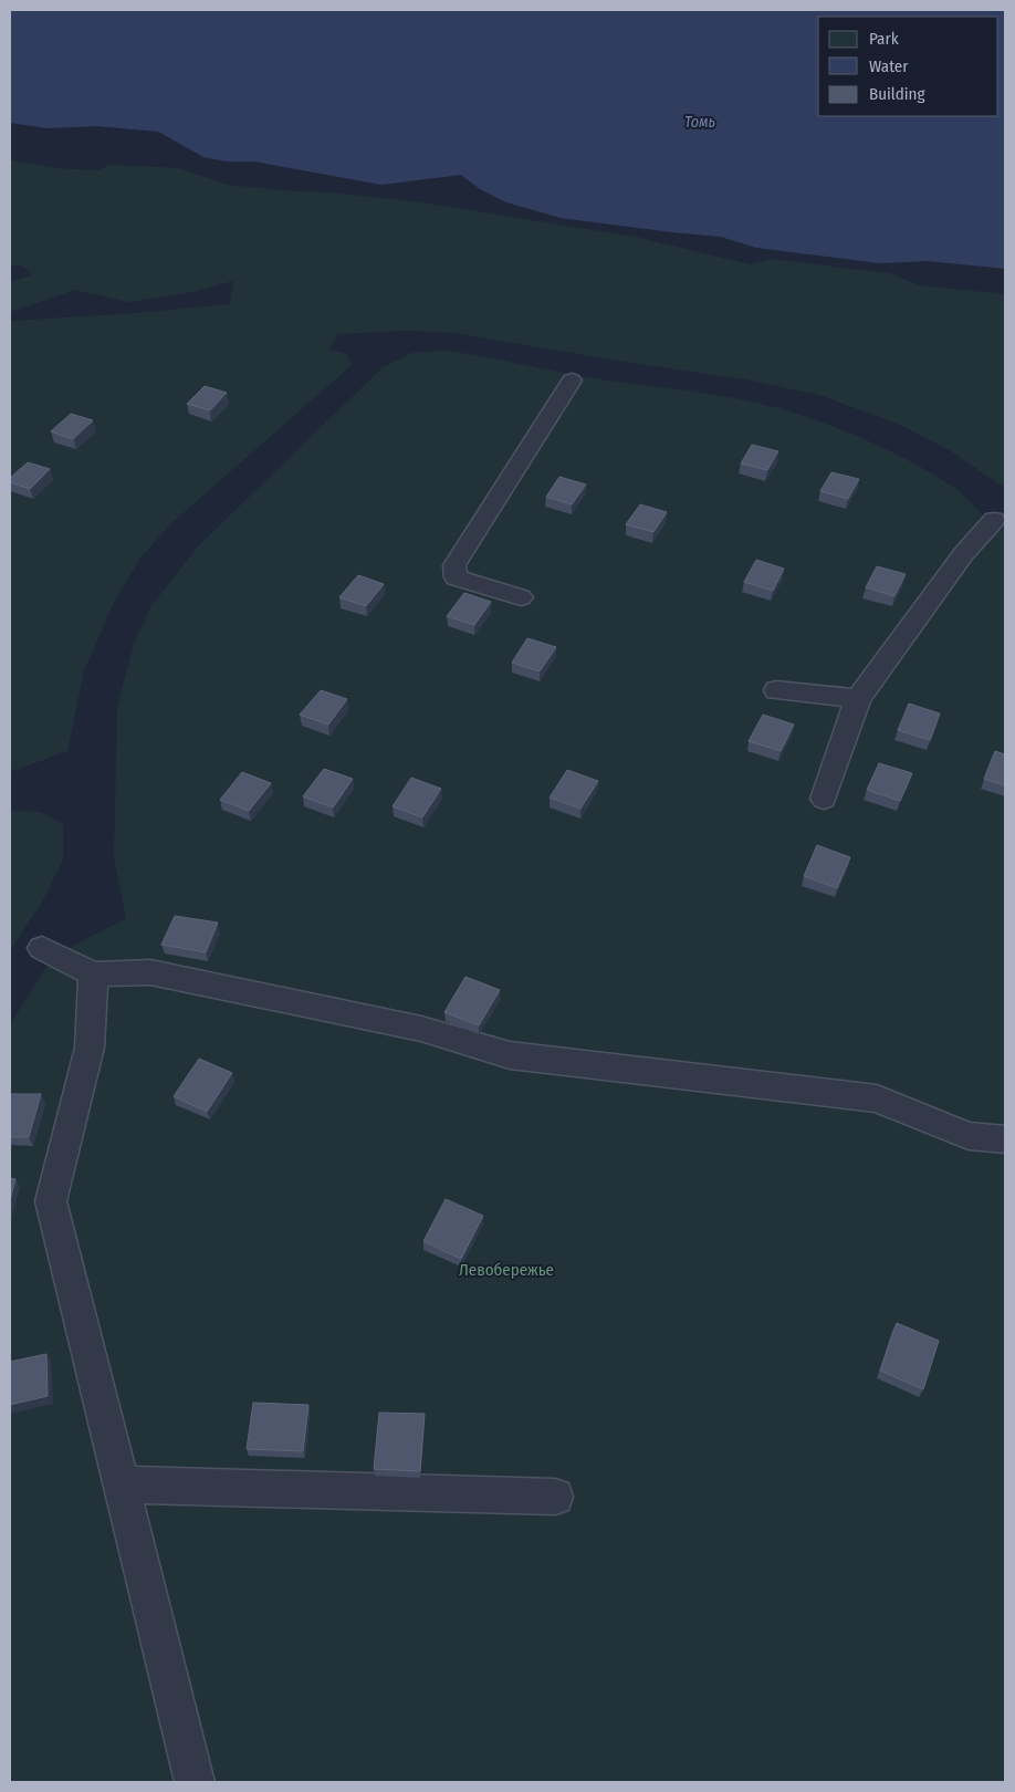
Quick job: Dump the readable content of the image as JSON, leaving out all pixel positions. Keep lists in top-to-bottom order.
{
  "water": ["Томь"],
  "parks": ["Левобережье"],
  "legend": ["Park", "Water", "Building"]
}
